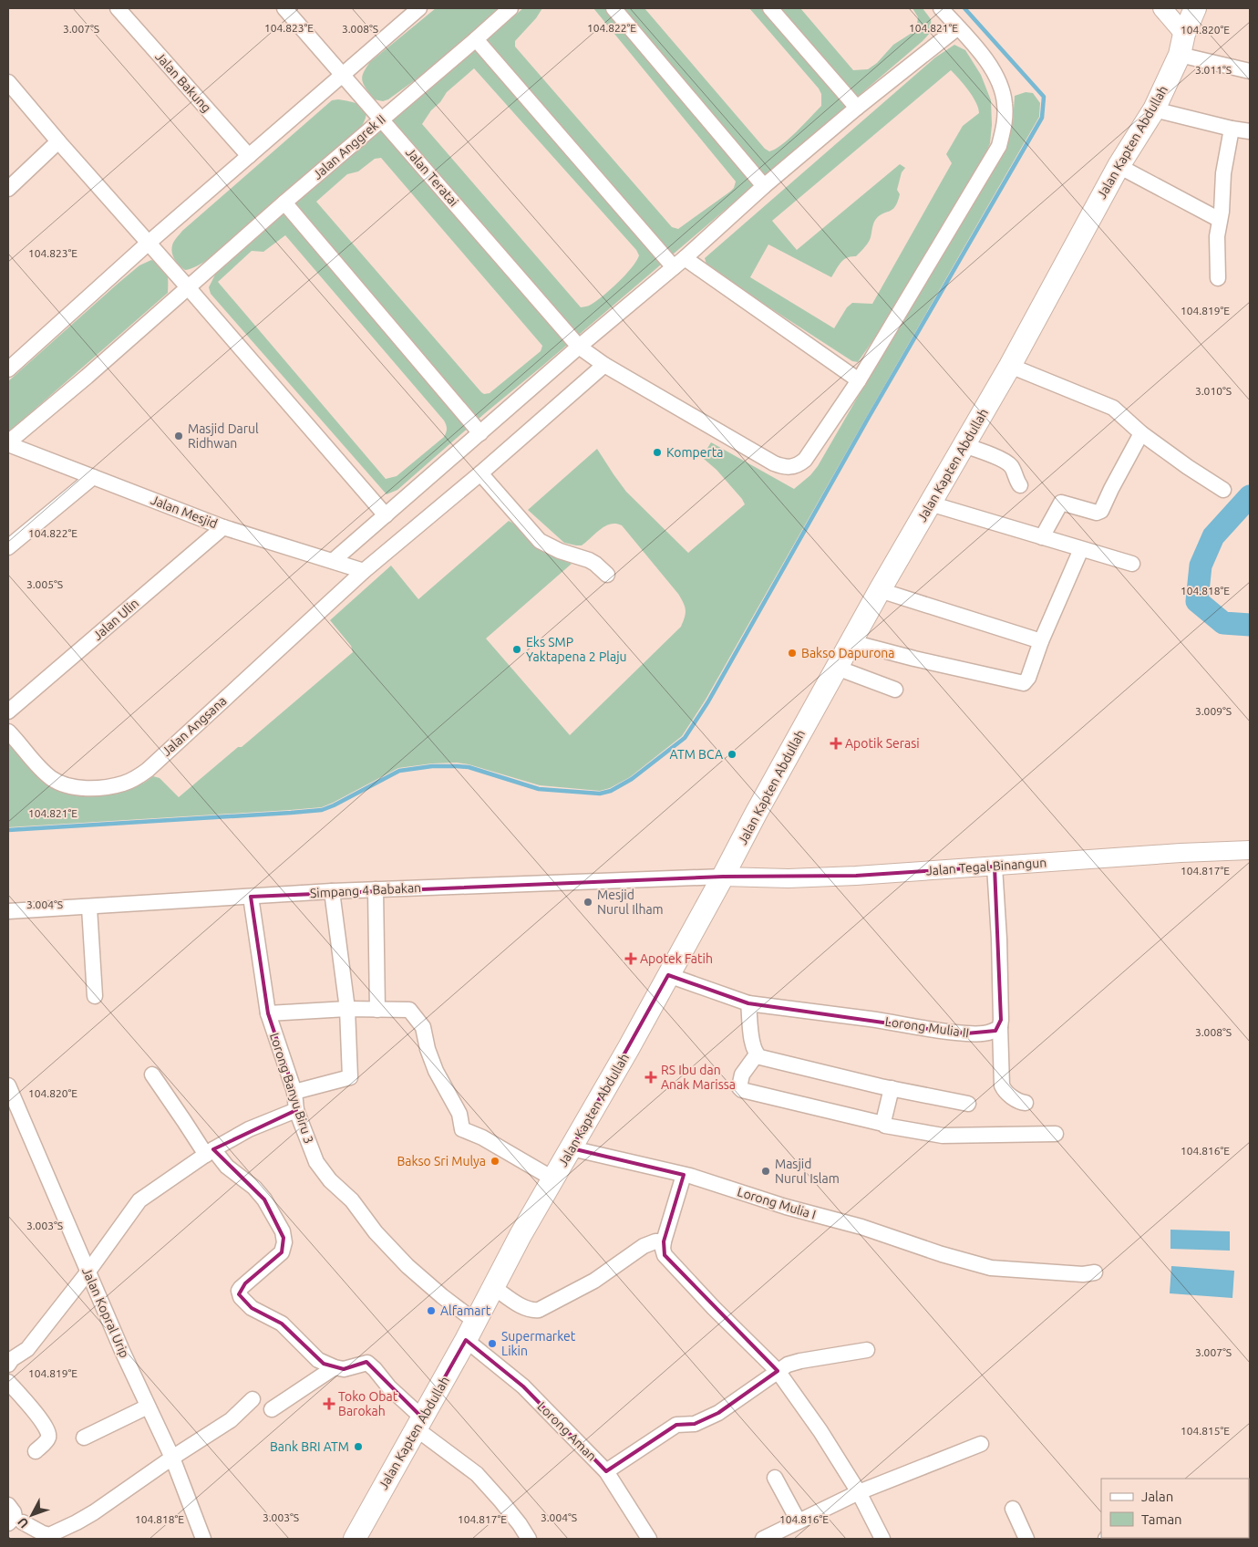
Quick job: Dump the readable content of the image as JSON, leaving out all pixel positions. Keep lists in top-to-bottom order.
{
  "streets": {
    "main road": ["Jalan Kapten Abdullah"],
    "street": [
      "Jalan Bakung",
      "Jalan Anggrek II",
      "Jalan Teratai",
      "Jalan Mesjid",
      "Jalan Ulin",
      "Jalan Angsana",
      "Jalan Tegal Binangun",
      "Simpang 4 Babakan",
      "Lorong Mulia II",
      "Lorong Banyu Biru 3",
      "Lorong Mulia I",
      "Jalan Kopral Urip",
      "Lorong Aman"
    ]
  },
  "crossings": [
    ["Jalan Kapten Abdullah", "Jalan Tegal Binangun"],
    ["Jalan Kapten Abdullah", "Simpang 4 Babakan"],
    ["Jalan Kapten Abdullah", "Lorong Mulia II"],
    ["Jalan Kapten Abdullah", "Lorong Banyu Biru 3"],
    ["Jalan Kapten Abdullah", "Lorong Mulia I"],
    ["Jalan Kapten Abdullah", "Lorong Aman"],
    ["Jalan Anggrek II", "Jalan Teratai"],
    ["Jalan Anggrek II", "Jalan Mesjid"],
    ["Jalan Teratai", "Jalan Angsana"],
    ["Jalan Mesjid", "Jalan Ulin"],
    ["Jalan Mesjid", "Jalan Angsana"],
    ["Jalan Tegal Binangun", "Simpang 4 Babakan"],
    ["Simpang 4 Babakan", "Lorong Banyu Biru 3"],
    ["Lorong Banyu Biru 3", "Lorong Aman"]
  ],
  "places": {
    "other": [
      "Masjid Darul Ridhwan",
      "Komperta",
      "Eks SMP Yaktapena 2 Plaju",
      "Bakso Dapurona",
      "ATM BCA",
      "Mesjid Nurul Ilham",
      "Bakso Sri Mulya",
      "Masjid Nurul Islam",
      "Alfamart",
      "Supermarket Likin",
      "Bank BRI ATM"
    ],
    "health": [
      "Apotik Serasi",
      "Apotek Fatih",
      "RS Ibu dan Anak Marissa",
      "Toko Obat Barokah"
    ]
  },
  "legend": ["Jalan", "Taman"],
  "north": "bottom left",
  "coordinates": [
    "104.823°E",
    "104.822°E",
    "104.821°E",
    "3.007°S",
    "3.008°S",
    "104.820°E",
    "3.011°S",
    "104.819°E",
    "3.010°S",
    "3.005°S",
    "104.818°E",
    "3.009°S",
    "104.817°E",
    "3.004°S",
    "104.816°E",
    "3.003°S",
    "104.815°E"
  ]
}
